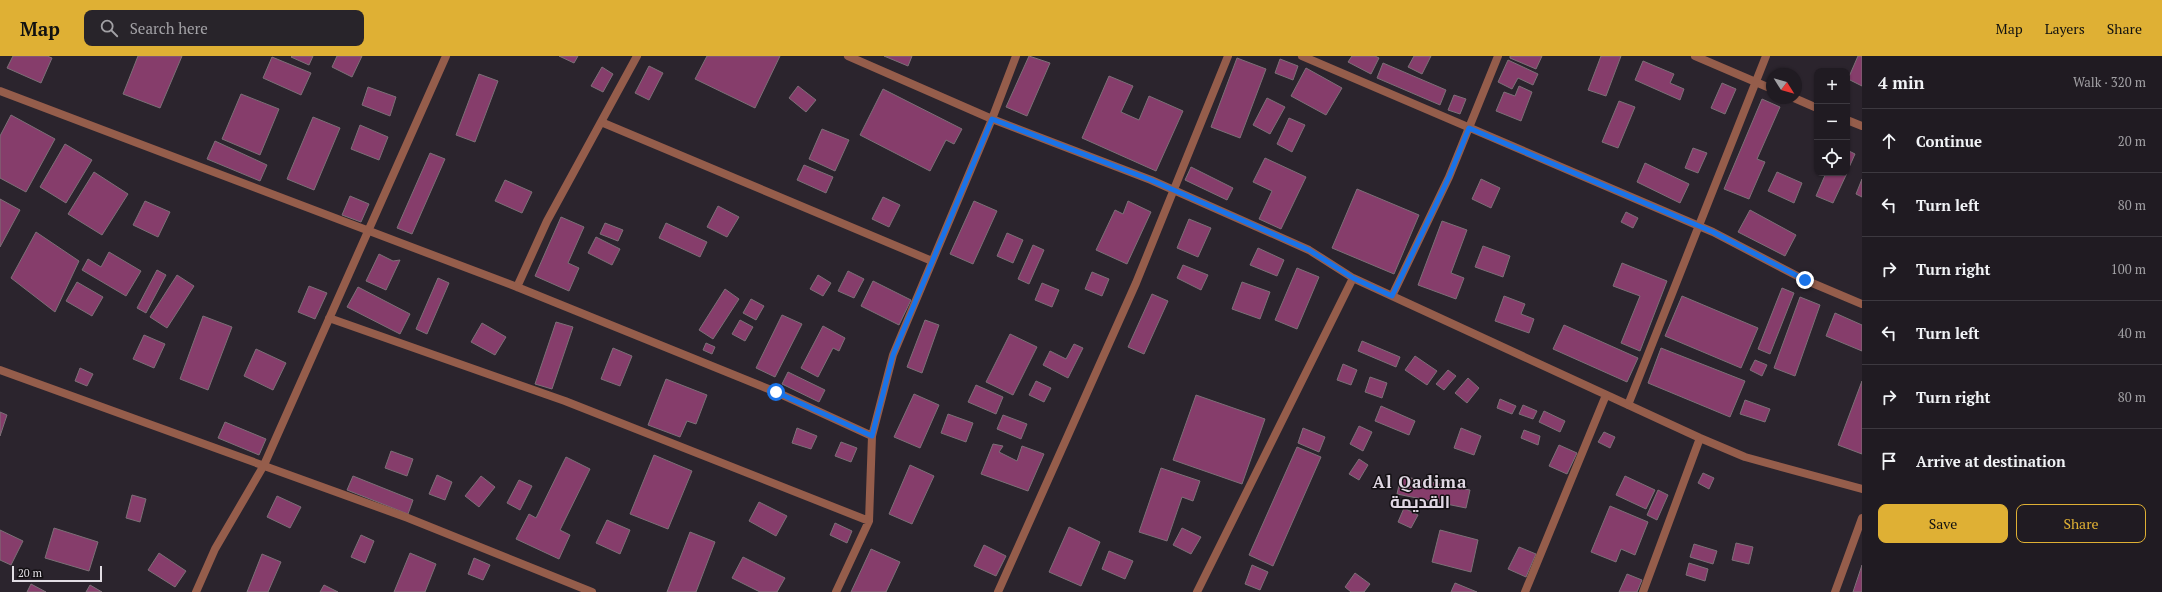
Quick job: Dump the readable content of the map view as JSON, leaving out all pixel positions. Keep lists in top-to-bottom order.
{
  "districts": ["Al Qadima القديمة"],
  "scale_bar": "20 m",
  "north": "bottom right",
  "page": {
    "header": "Map",
    "search": "Search here",
    "nav": ["Map", "Layers", "Share"],
    "heading": ["4 min", "Walk · 320 m"],
    "map_buttons": ["+", "−"],
    "list": [
      ["Continue", "20 m"],
      ["Turn left", "80 m"],
      ["Turn right", "100 m"],
      ["Turn left", "40 m"],
      ["Turn right", "80 m"],
      "Arrive at destination"
    ],
    "buttons": ["Save", "Share"],
    "scale": "20 m"
  }
}
